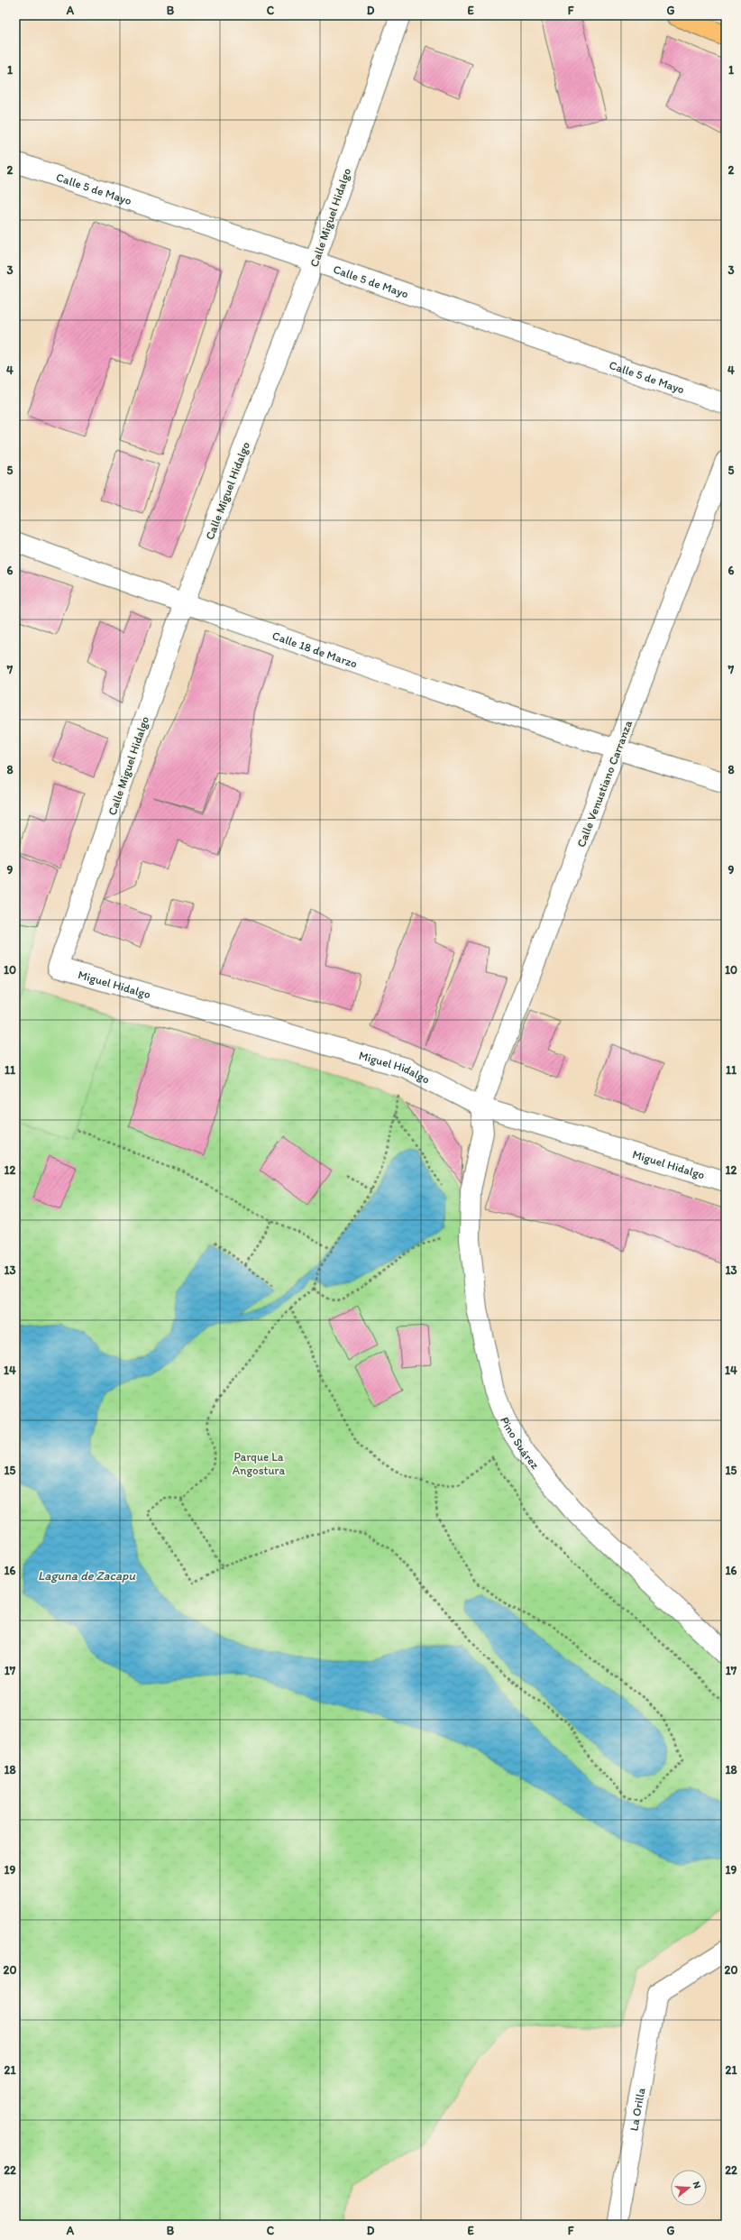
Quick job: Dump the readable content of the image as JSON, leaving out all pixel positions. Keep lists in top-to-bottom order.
{
  "streets": {
    "street": [
      "Calle 5 de Mayo",
      "Calle Miguel Hidalgo",
      "Calle 18 de Marzo",
      "Calle Venustiano Carranza",
      "Miguel Hidalgo",
      "Pino Suárez",
      "La Orilla"
    ]
  },
  "crossings": [
    ["Calle 5 de Mayo", "Calle Miguel Hidalgo"],
    ["Calle Miguel Hidalgo", "Calle 18 de Marzo"],
    ["Calle Miguel Hidalgo", "Miguel Hidalgo"],
    ["Calle 18 de Marzo", "Calle Venustiano Carranza"],
    ["Calle Venustiano Carranza", "Miguel Hidalgo"],
    ["Calle Venustiano Carranza", "Pino Suárez"],
    ["Miguel Hidalgo", "Pino Suárez"]
  ],
  "water": ["Laguna de Zacapu"],
  "parks": ["Parque La Angostura"],
  "north": "right",
  "grid": {
    "columns": [
      "A",
      "B",
      "C",
      "D",
      "E",
      "F",
      "G"
    ],
    "rows": [
      "1",
      "2",
      "3",
      "4",
      "5",
      "6",
      "7",
      "8",
      "9",
      "10",
      "11",
      "12",
      "13",
      "14",
      "15",
      "16",
      "17",
      "18",
      "19",
      "20",
      "21",
      "22"
    ]
  }
}
